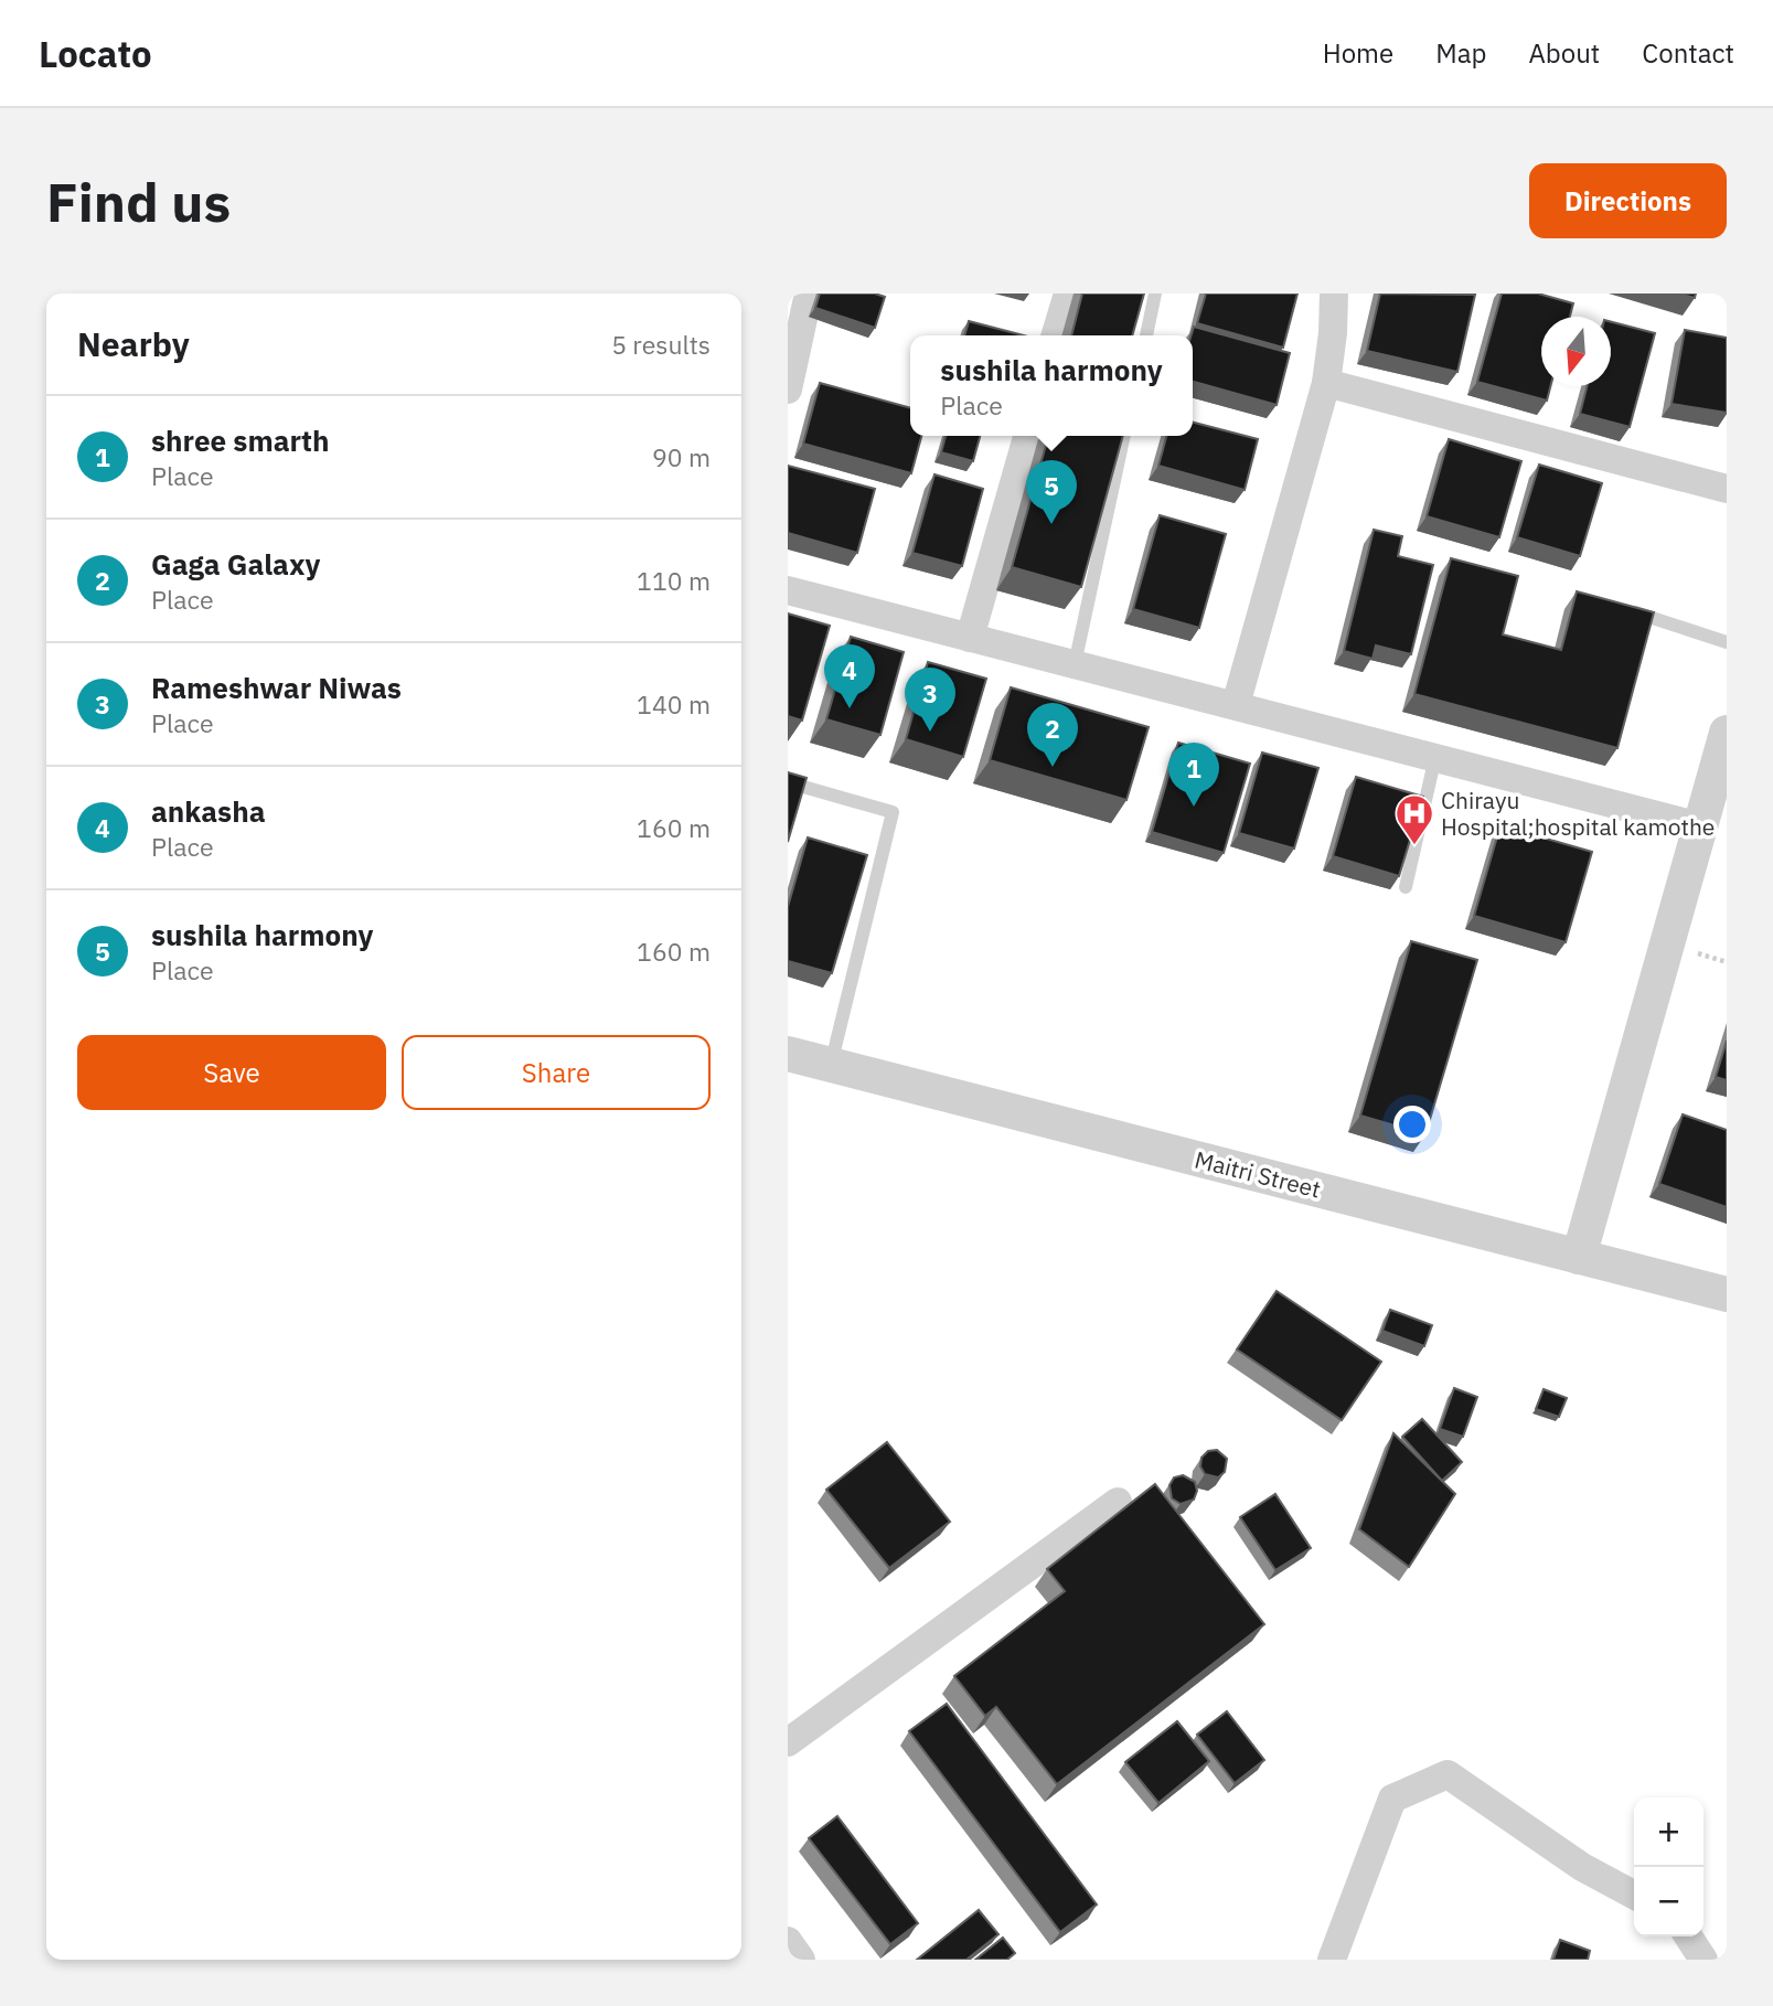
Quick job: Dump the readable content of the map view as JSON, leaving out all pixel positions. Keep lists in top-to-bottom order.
{
  "streets": {
    "street": ["Maitri Street"]
  },
  "places": {
    "hospital": ["Chirayu Hospital;hospital kamothe"]
  },
  "north": "bottom",
  "page": {
    "header": "Locato",
    "nav": [
      "Home",
      "Map",
      "About",
      "Contact"
    ],
    "buttons": [
      "Directions",
      ["Save", "Share"]
    ],
    "title": "Find us",
    "heading": ["Nearby", "5 results"],
    "popup": ["sushila harmony", "Place"],
    "list": [
      {
        "mark": "1",
        "name": "shree smarth",
        "note": "Place",
        "value": "90 m"
      },
      {
        "mark": "2",
        "name": "Gaga Galaxy",
        "note": "Place",
        "value": "110 m"
      },
      {
        "mark": "3",
        "name": "Rameshwar Niwas",
        "note": "Place",
        "value": "140 m"
      },
      {
        "mark": "4",
        "name": "ankasha",
        "note": "Place",
        "value": "160 m"
      },
      {
        "mark": "5",
        "name": "sushila harmony",
        "note": "Place",
        "value": "160 m"
      }
    ],
    "pins": [
      "5",
      "4",
      "3",
      "2",
      "1"
    ],
    "map_buttons": ["+", "−"]
  }
}
